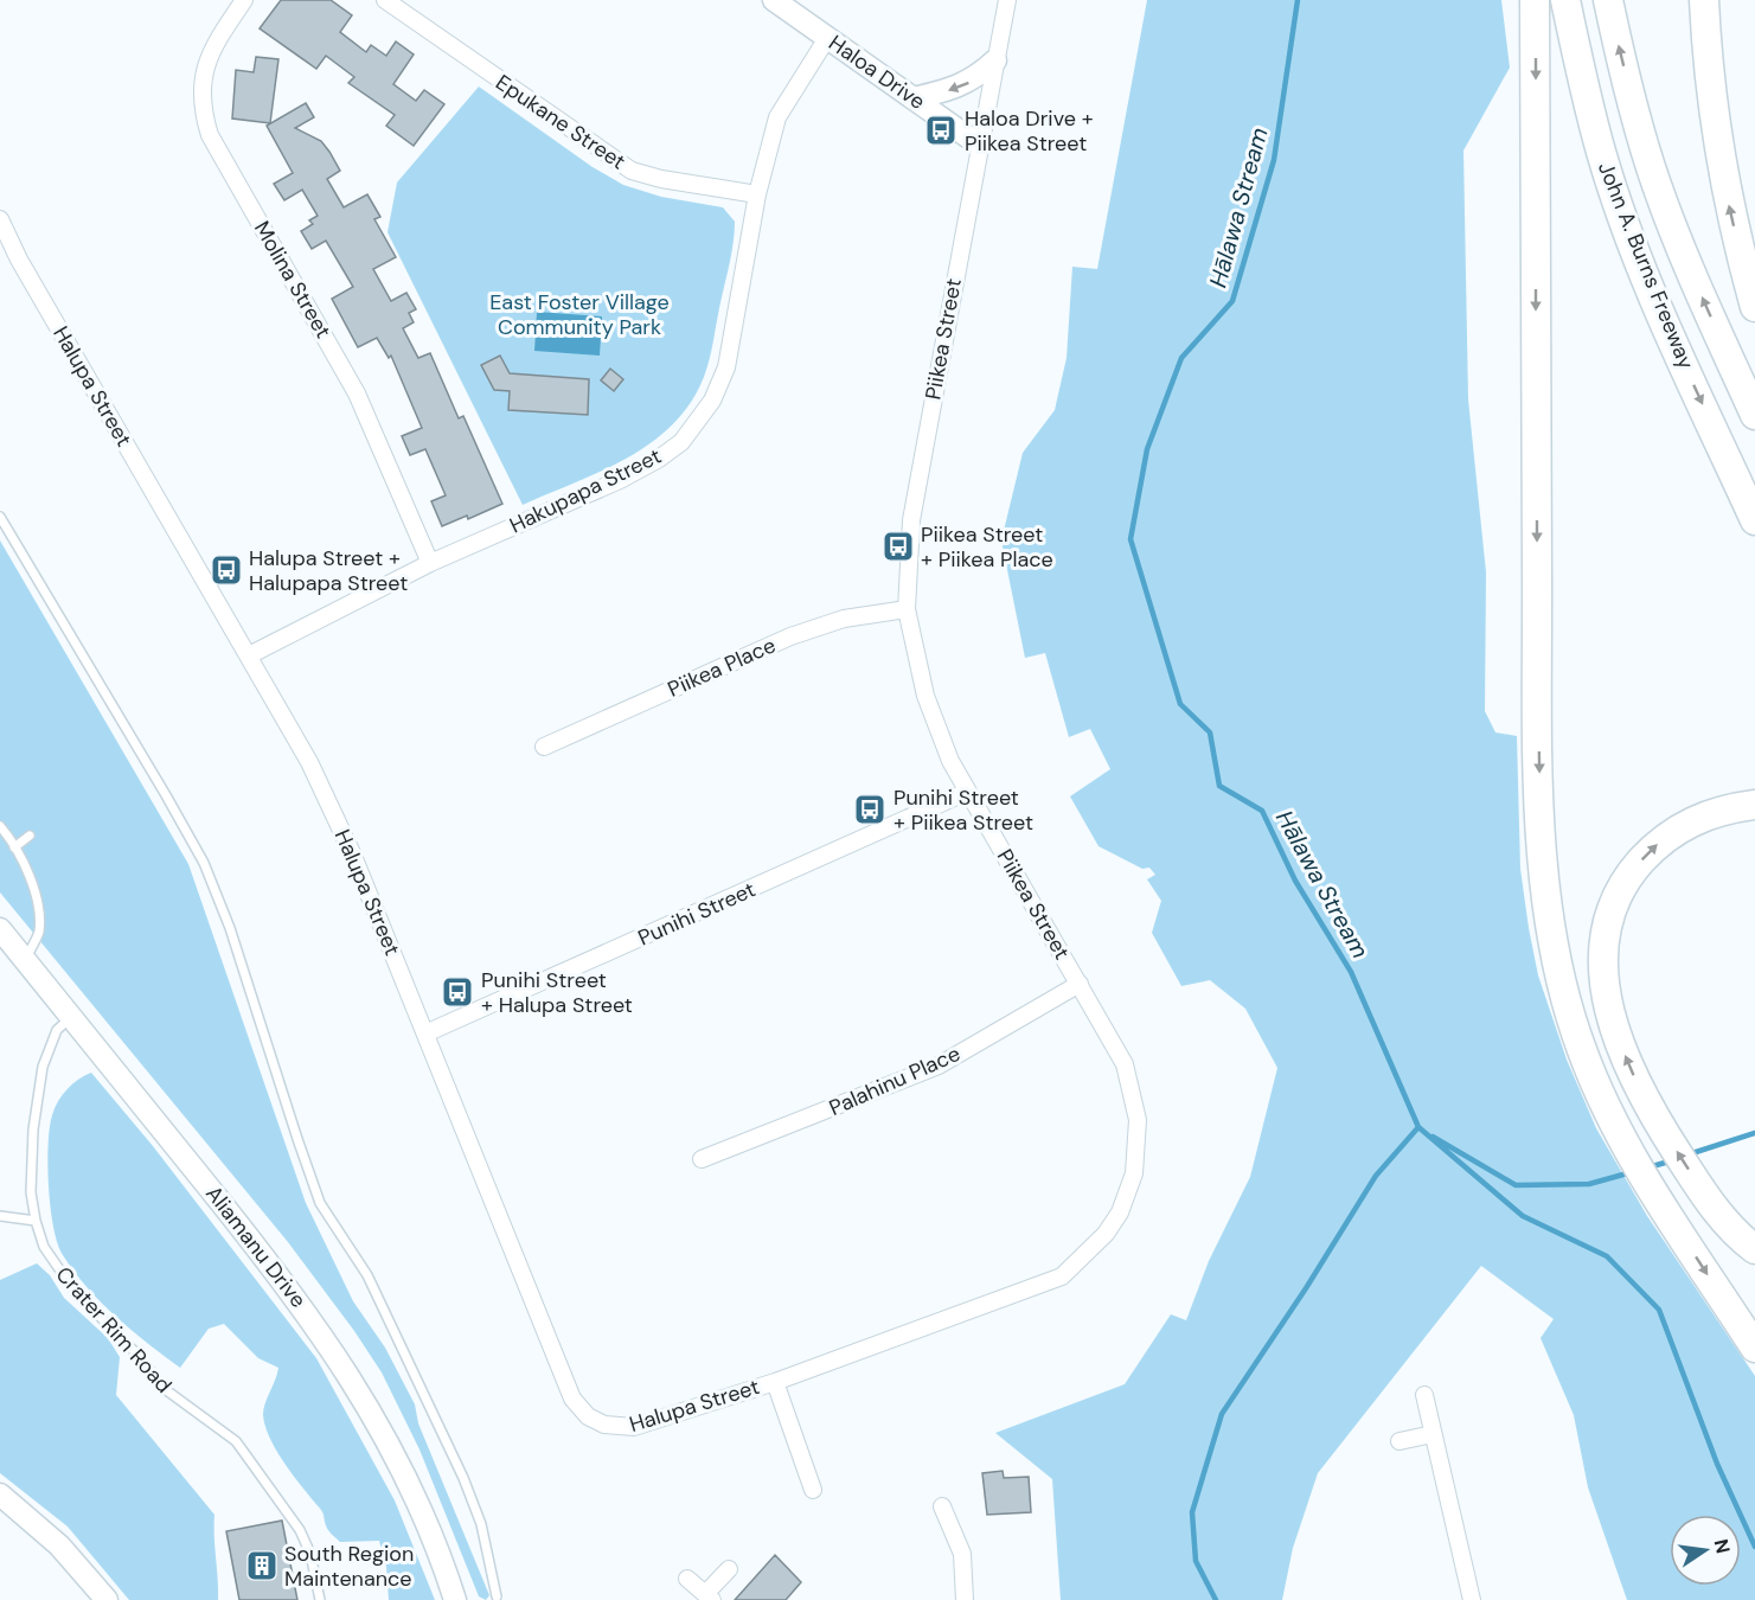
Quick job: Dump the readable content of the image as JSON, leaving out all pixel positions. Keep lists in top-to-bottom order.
{
  "streets": {
    "highway": ["John A. Burns Freeway"],
    "street": [
      "Haloa Drive",
      "Epukane Street",
      "Molina Street",
      "Piikea Street",
      "Halupa Street",
      "Hakupapa Street",
      "Piikea Place",
      "Punihi Street",
      "Palahinu Place",
      "Aliamanu Drive"
    ],
    "lane": ["Crater Rim Road"]
  },
  "crossings": [
    ["Haloa Drive", "Piikea Street"],
    ["Haloa Drive", "Hakupapa Street"],
    ["Epukane Street", "Hakupapa Street"],
    ["Molina Street", "Hakupapa Street"],
    ["Piikea Street", "Halupa Street"],
    ["Piikea Street", "Piikea Place"],
    ["Piikea Street", "Punihi Street"],
    ["Piikea Street", "Palahinu Place"],
    ["Halupa Street", "Hakupapa Street"],
    ["Halupa Street", "Punihi Street"],
    ["Aliamanu Drive", "Crater Rim Road"]
  ],
  "water": ["Hālawa Stream"],
  "parks": ["East Foster Village Community Park"],
  "places": {
    "bus stop": [
      "Haloa Drive + Piikea Street",
      "Piikea Street + Piikea Place",
      "Halupa Street + Halupapa Street",
      "Punihi Street + Piikea Street",
      "Punihi Street + Halupa Street"
    ],
    "building": ["South Region Maintenance"]
  },
  "north": "right"
}
